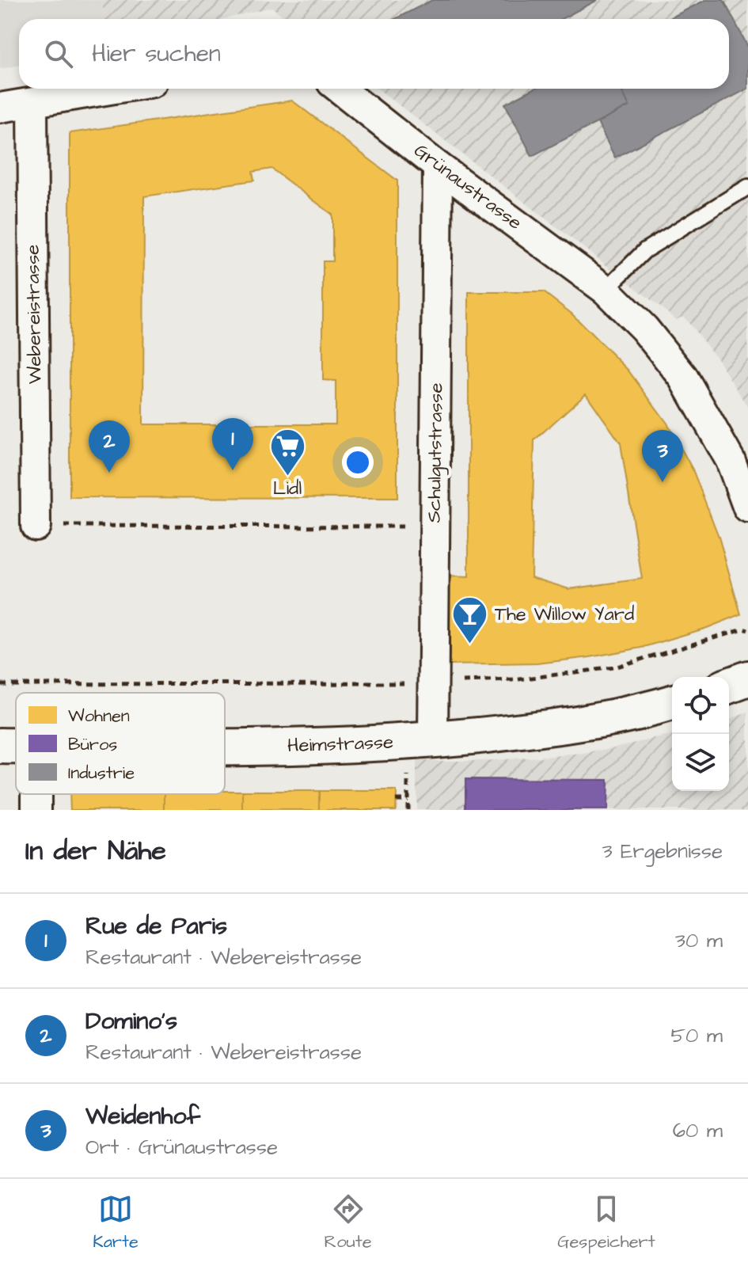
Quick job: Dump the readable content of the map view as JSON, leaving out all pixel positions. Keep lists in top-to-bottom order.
{
  "streets": {
    "street": [
      "Grünaustrasse",
      "Webereistrasse",
      "Schulgutstrasse",
      "Heimstrasse"
    ]
  },
  "crossings": [
    ["Grünaustrasse", "Schulgutstrasse"],
    ["Schulgutstrasse", "Heimstrasse"]
  ],
  "places": {
    "supermarket": ["Lidl"],
    "bar": ["The Willow Yard"]
  },
  "legend": ["Wohnen", "Büros", "Industrie"],
  "page": {
    "search": "Hier suchen",
    "pins": ["1", "2", "3"],
    "heading": ["In der Nähe", "3 Ergebnisse"],
    "list": [
      {
        "mark": "1",
        "name": "Rue de Paris",
        "note": "Restaurant · Webereistrasse",
        "value": "30 m"
      },
      {
        "mark": "2",
        "name": "Domino's",
        "note": "Restaurant · Webereistrasse",
        "value": "50 m"
      },
      {
        "mark": "3",
        "name": "Weidenhof",
        "note": "Ort · Grünaustrasse",
        "value": "60 m"
      }
    ],
    "nav": ["Karte", "Route", "Gespeichert"]
  }
}
